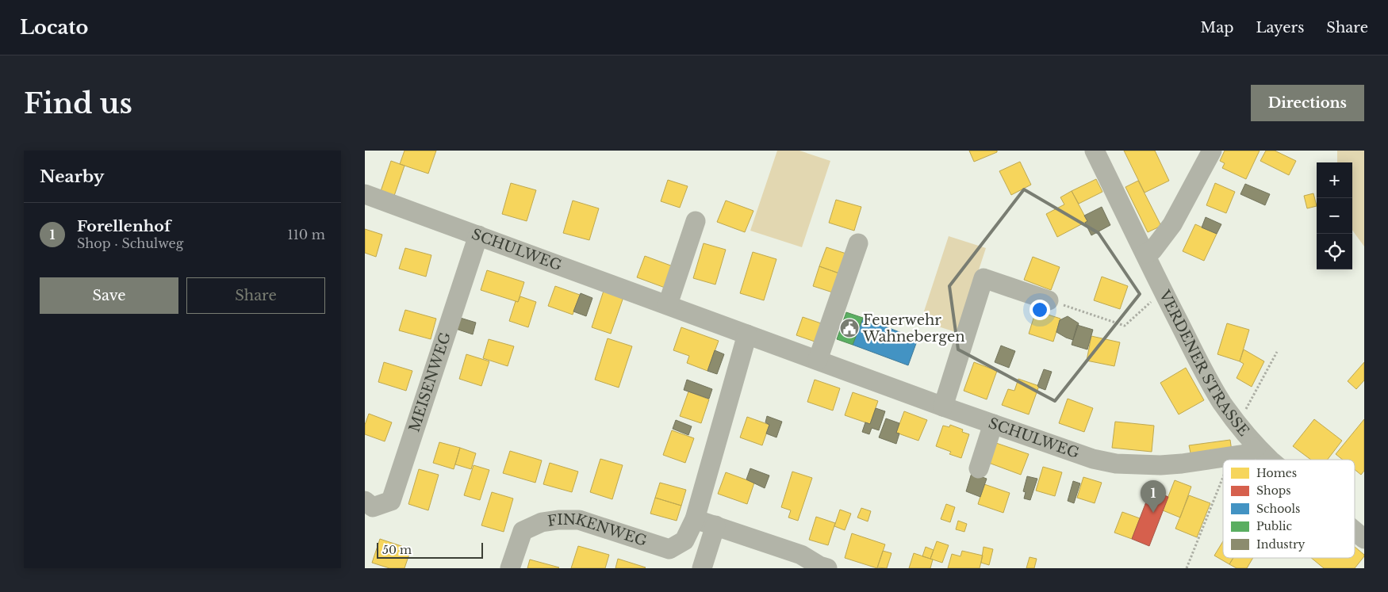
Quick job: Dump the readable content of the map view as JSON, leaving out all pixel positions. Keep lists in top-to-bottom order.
{
  "streets": {
    "street": [
      "SCHULWEG",
      "VERDENER STRASSE",
      "MEISENWEG",
      "FINKENWEG"
    ]
  },
  "crossings": [
    ["SCHULWEG", "VERDENER STRASSE"],
    ["SCHULWEG", "MEISENWEG"],
    ["SCHULWEG", "FINKENWEG"]
  ],
  "places": {
    "public building": ["Feuerwehr Wahnebergen"]
  },
  "legend": [
    "Homes",
    "Shops",
    "Schools",
    "Public",
    "Industry"
  ],
  "scale_bar": "50 m",
  "page": {
    "header": "Locato",
    "nav": ["Map", "Layers", "Share"],
    "buttons": [
      "Directions",
      ["Save", "Share"]
    ],
    "title": "Find us",
    "heading": "Nearby",
    "map_buttons": ["+", "−"],
    "list": [
      {
        "mark": "1",
        "name": "Forellenhof",
        "note": "Shop · Schulweg",
        "value": "110 m"
      }
    ],
    "pins": "1",
    "scale": "50 m"
  }
}
